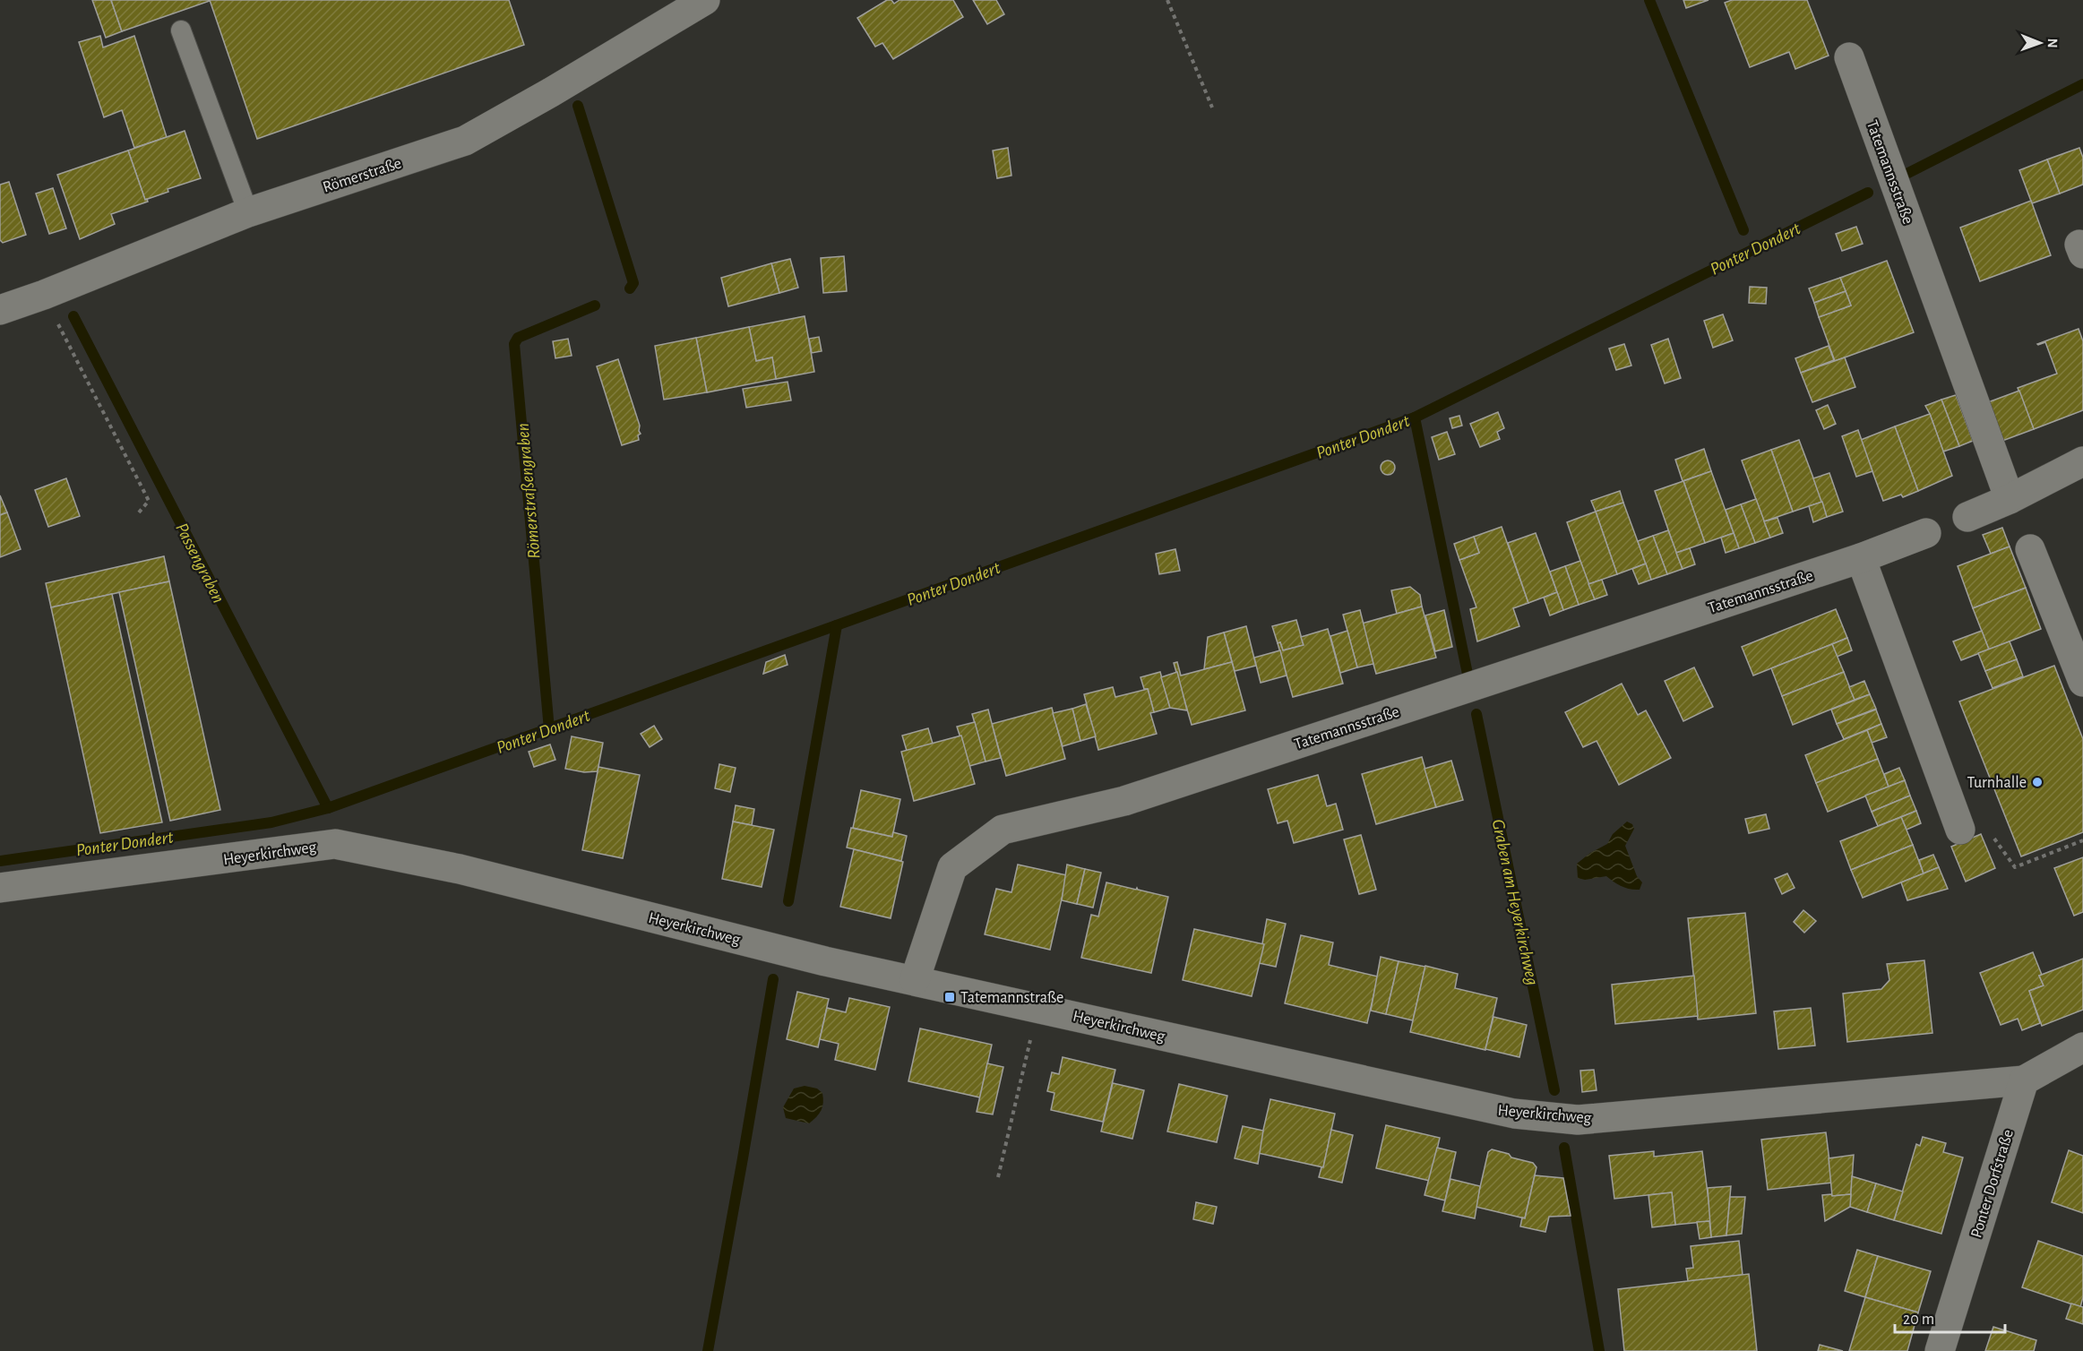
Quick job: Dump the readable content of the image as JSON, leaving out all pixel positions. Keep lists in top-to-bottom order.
{
  "streets": {
    "street": [
      "Tatemannsstraße",
      "Römerstraße",
      "Heyerkirchweg",
      "Ponter Dorfstraße"
    ]
  },
  "crossings": [
    ["Tatemannsstraße", "Heyerkirchweg"],
    ["Heyerkirchweg", "Ponter Dorfstraße"]
  ],
  "water": [
    "Ponter Dondert",
    "Römerstraßengraben",
    "Passengraben",
    "Graben am Heyerkirchweg"
  ],
  "places": {
    "other": ["Turnhalle"],
    "transit": ["Tatemannstraße"]
  },
  "scale_bar": "20 m",
  "north": "right"
}
